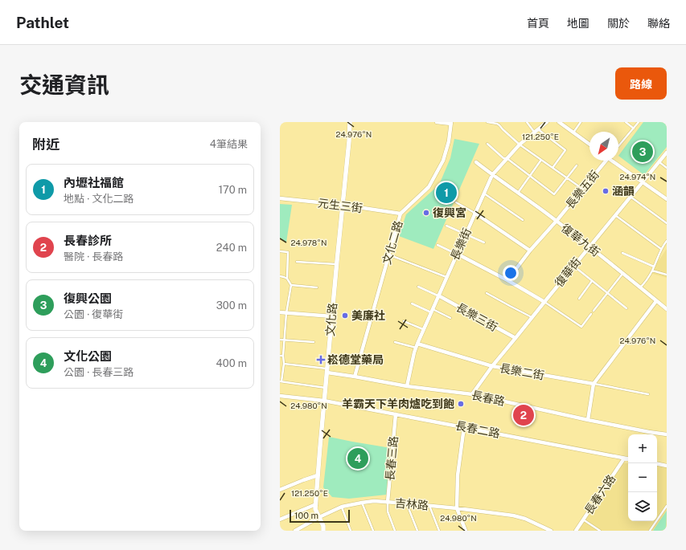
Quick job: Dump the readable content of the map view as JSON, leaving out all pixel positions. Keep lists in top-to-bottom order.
{
  "streets": {
    "street": [
      "長樂五街",
      "元生三街",
      "復華九街",
      "文化二路",
      "長樂街",
      "復華街",
      "長樂三街",
      "文化路",
      "長樂二街",
      "長春路",
      "長春二路",
      "長春三路",
      "長春六路",
      "吉林路"
    ]
  },
  "crossings": [
    ["長樂五街", "復華九街"],
    ["元生三街", "文化二路"],
    ["元生三街", "文化路"],
    ["復華九街", "長樂街"],
    ["復華九街", "復華街"],
    ["文化二路", "長春路"],
    ["長樂街", "長樂三街"],
    ["長樂街", "長樂二街"],
    ["長樂街", "長春路"],
    ["復華街", "長樂三街"],
    ["復華街", "長樂二街"],
    ["復華街", "長春路"],
    ["文化路", "長春路"],
    ["文化路", "長春二路"],
    ["文化路", "吉林路"],
    ["長春二路", "長春三路"],
    ["長春二路", "長春六路"],
    ["長春三路", "吉林路"]
  ],
  "places": {
    "other": [
      "涵韻",
      "復興宮",
      "美廉社",
      "羊霸天下羊肉爐吃到飽"
    ],
    "health": ["崧德堂藥局"]
  },
  "scale_bar": "100 m",
  "north": "bottom left",
  "page": {
    "header": "Pathlet",
    "nav": [
      "首頁",
      "地圖",
      "關於",
      "聯絡"
    ],
    "title": "交通資訊",
    "buttons": "路線",
    "heading": ["附近", "4筆結果"],
    "pins": [
      "3",
      "1",
      "2",
      "4"
    ],
    "list": [
      {
        "mark": "1",
        "name": "內壢社福館",
        "note": "地點 · 文化二路",
        "value": "170 m"
      },
      {
        "mark": "2",
        "name": "長春診所",
        "note": "醫院 · 長春路",
        "value": "240 m"
      },
      {
        "mark": "3",
        "name": "復興公園",
        "note": "公園 · 復華街",
        "value": "300 m"
      },
      {
        "mark": "4",
        "name": "文化公園",
        "note": "公園 · 長春三路",
        "value": "400 m"
      }
    ],
    "map_buttons": ["+", "−"],
    "scale": "100 m"
  },
  "coordinates": [
    "24.976°N",
    "121.250°E",
    "24.974°N",
    "24.978°N",
    "24.980°N"
  ]
}
